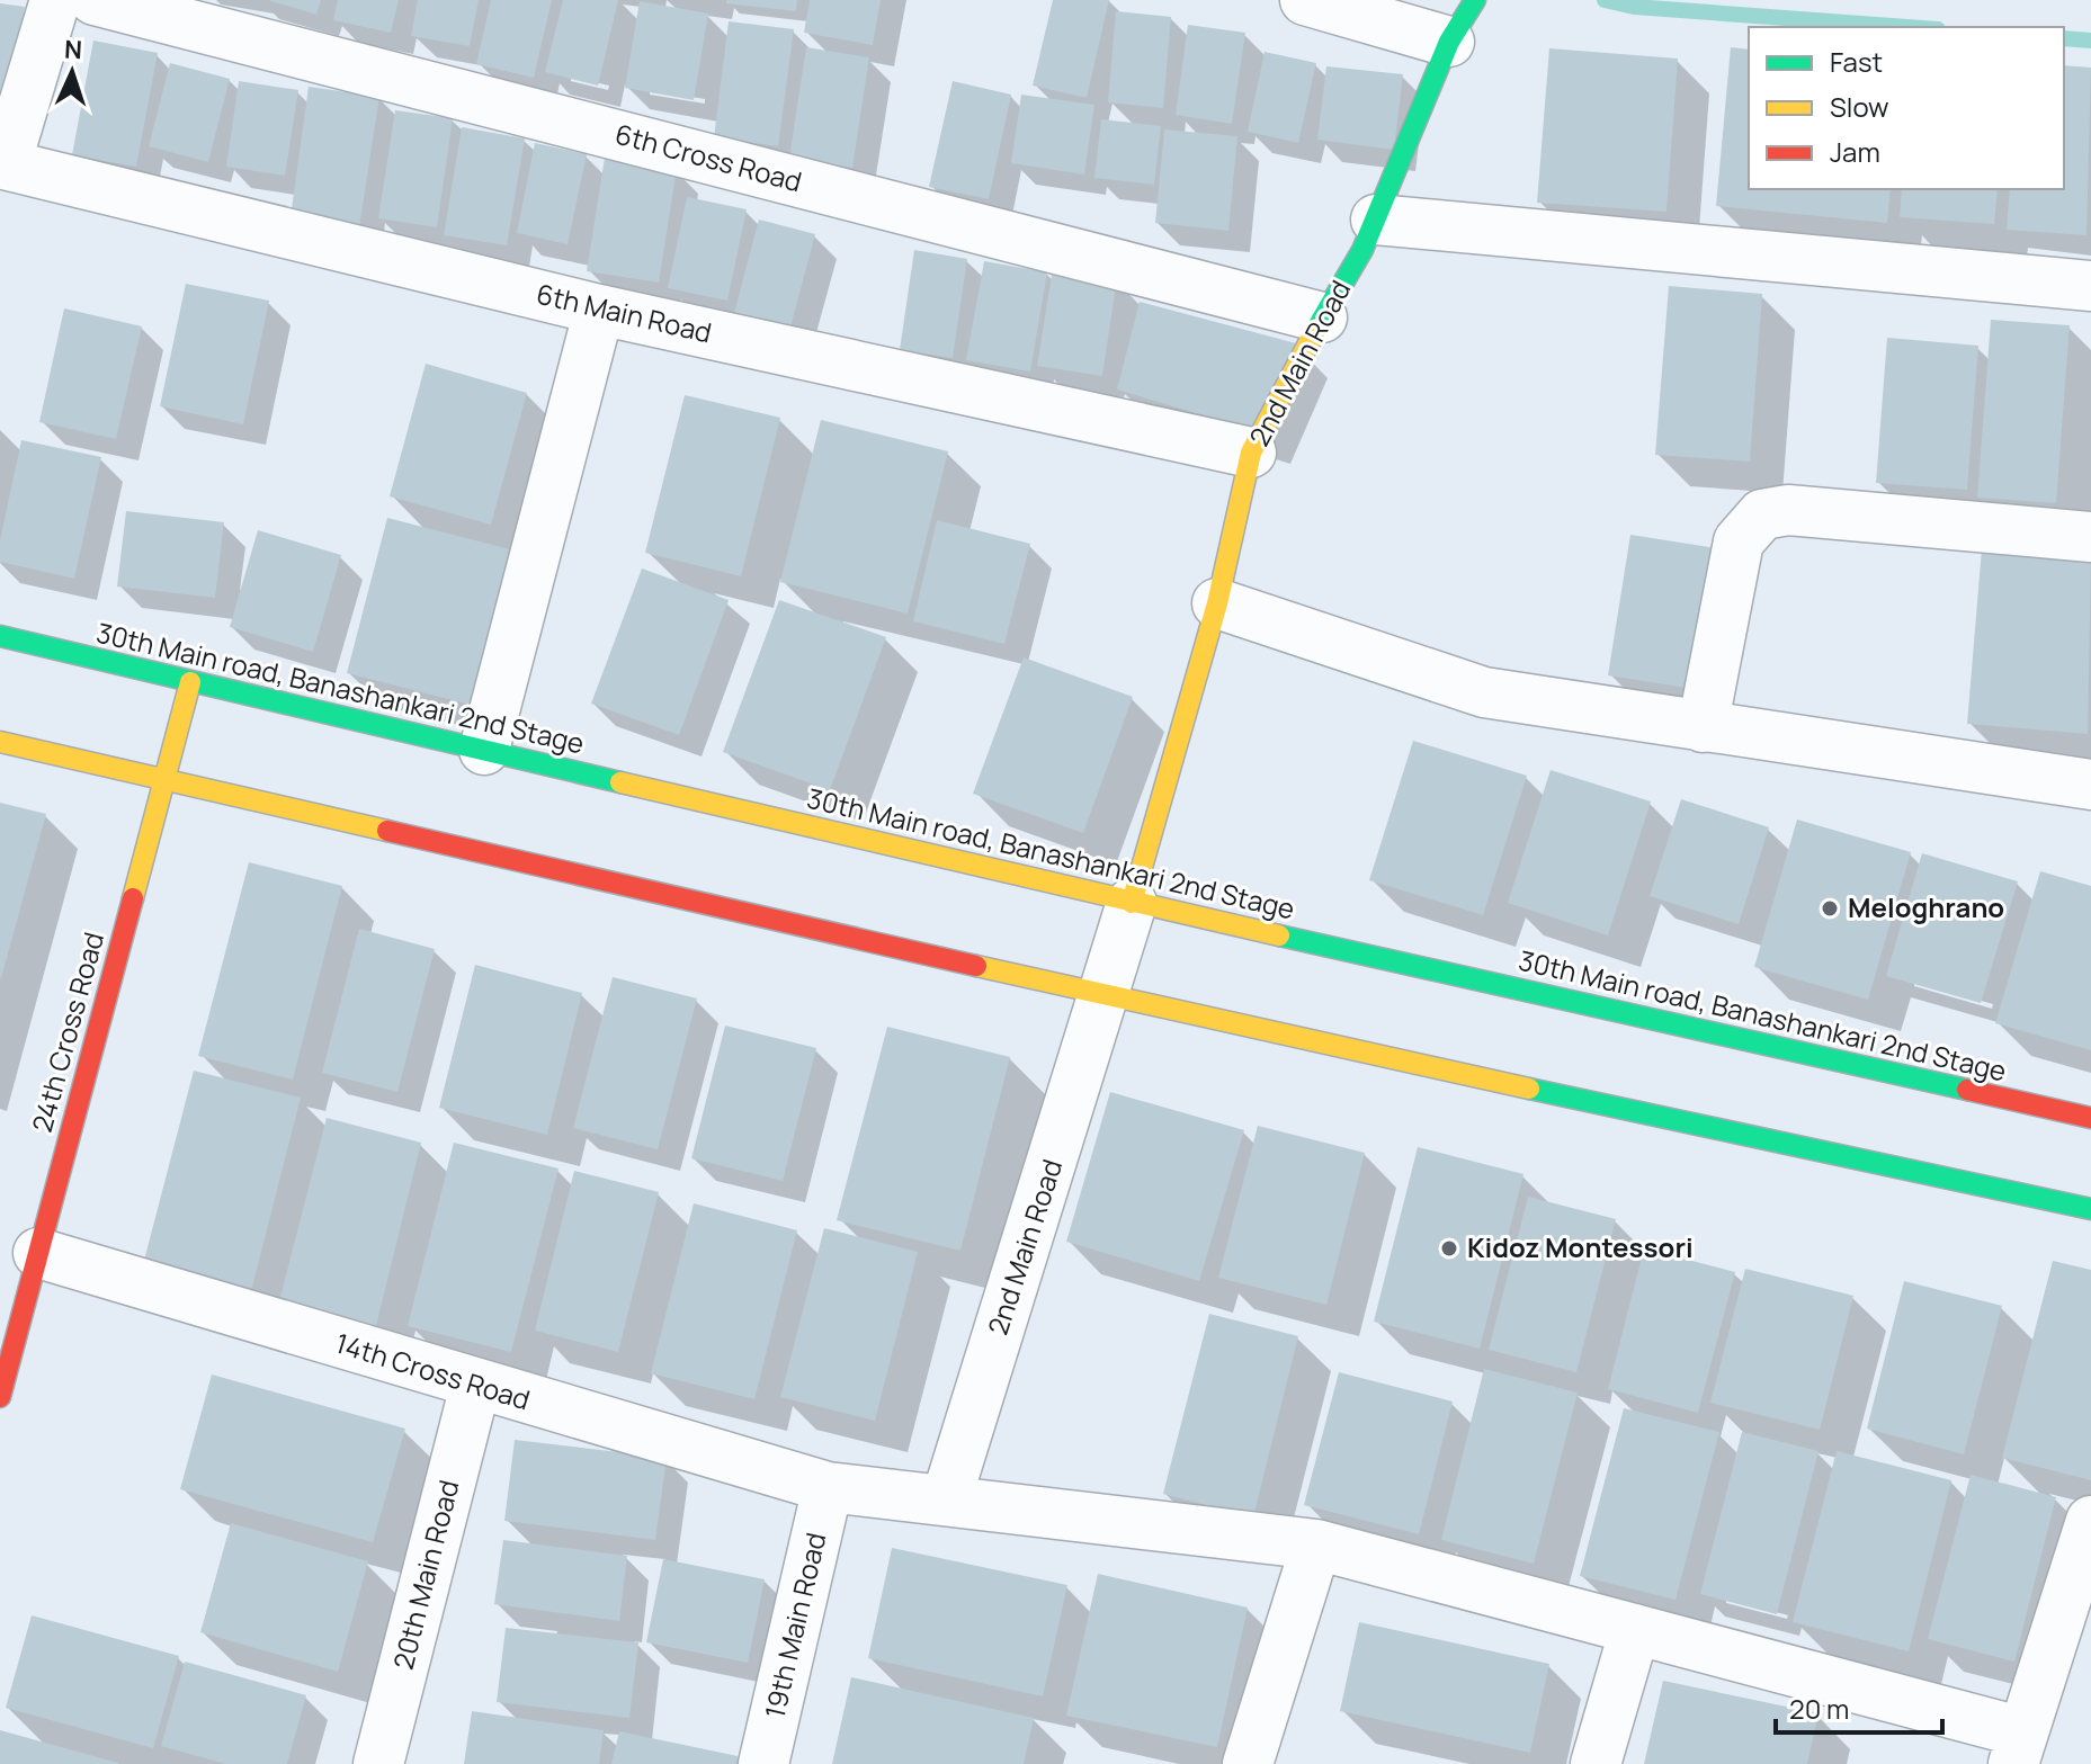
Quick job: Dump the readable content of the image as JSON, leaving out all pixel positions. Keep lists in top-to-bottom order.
{
  "streets": {
    "main road": ["2nd Main Road", "30th Main road, Banashankari 2nd Stage", "24th Cross Road"],
    "street": [
      "6th Cross Road",
      "6th Main Road",
      "14th Cross Road",
      "20th Main Road",
      "19th Main Road"
    ]
  },
  "crossings": [
    ["6th Cross Road", "2nd Main Road"],
    ["6th Main Road", "2nd Main Road"],
    ["2nd Main Road", "30th Main road, Banashankari 2nd Stage"],
    ["2nd Main Road", "14th Cross Road"],
    ["30th Main road, Banashankari 2nd Stage", "24th Cross Road"],
    ["24th Cross Road", "14th Cross Road"],
    ["14th Cross Road", "20th Main Road"],
    ["14th Cross Road", "19th Main Road"]
  ],
  "places": ["Meloghrano", "Kidoz Montessori"],
  "legend": ["Fast", "Slow", "Jam"],
  "scale_bar": "20 m",
  "north": "top"
}
